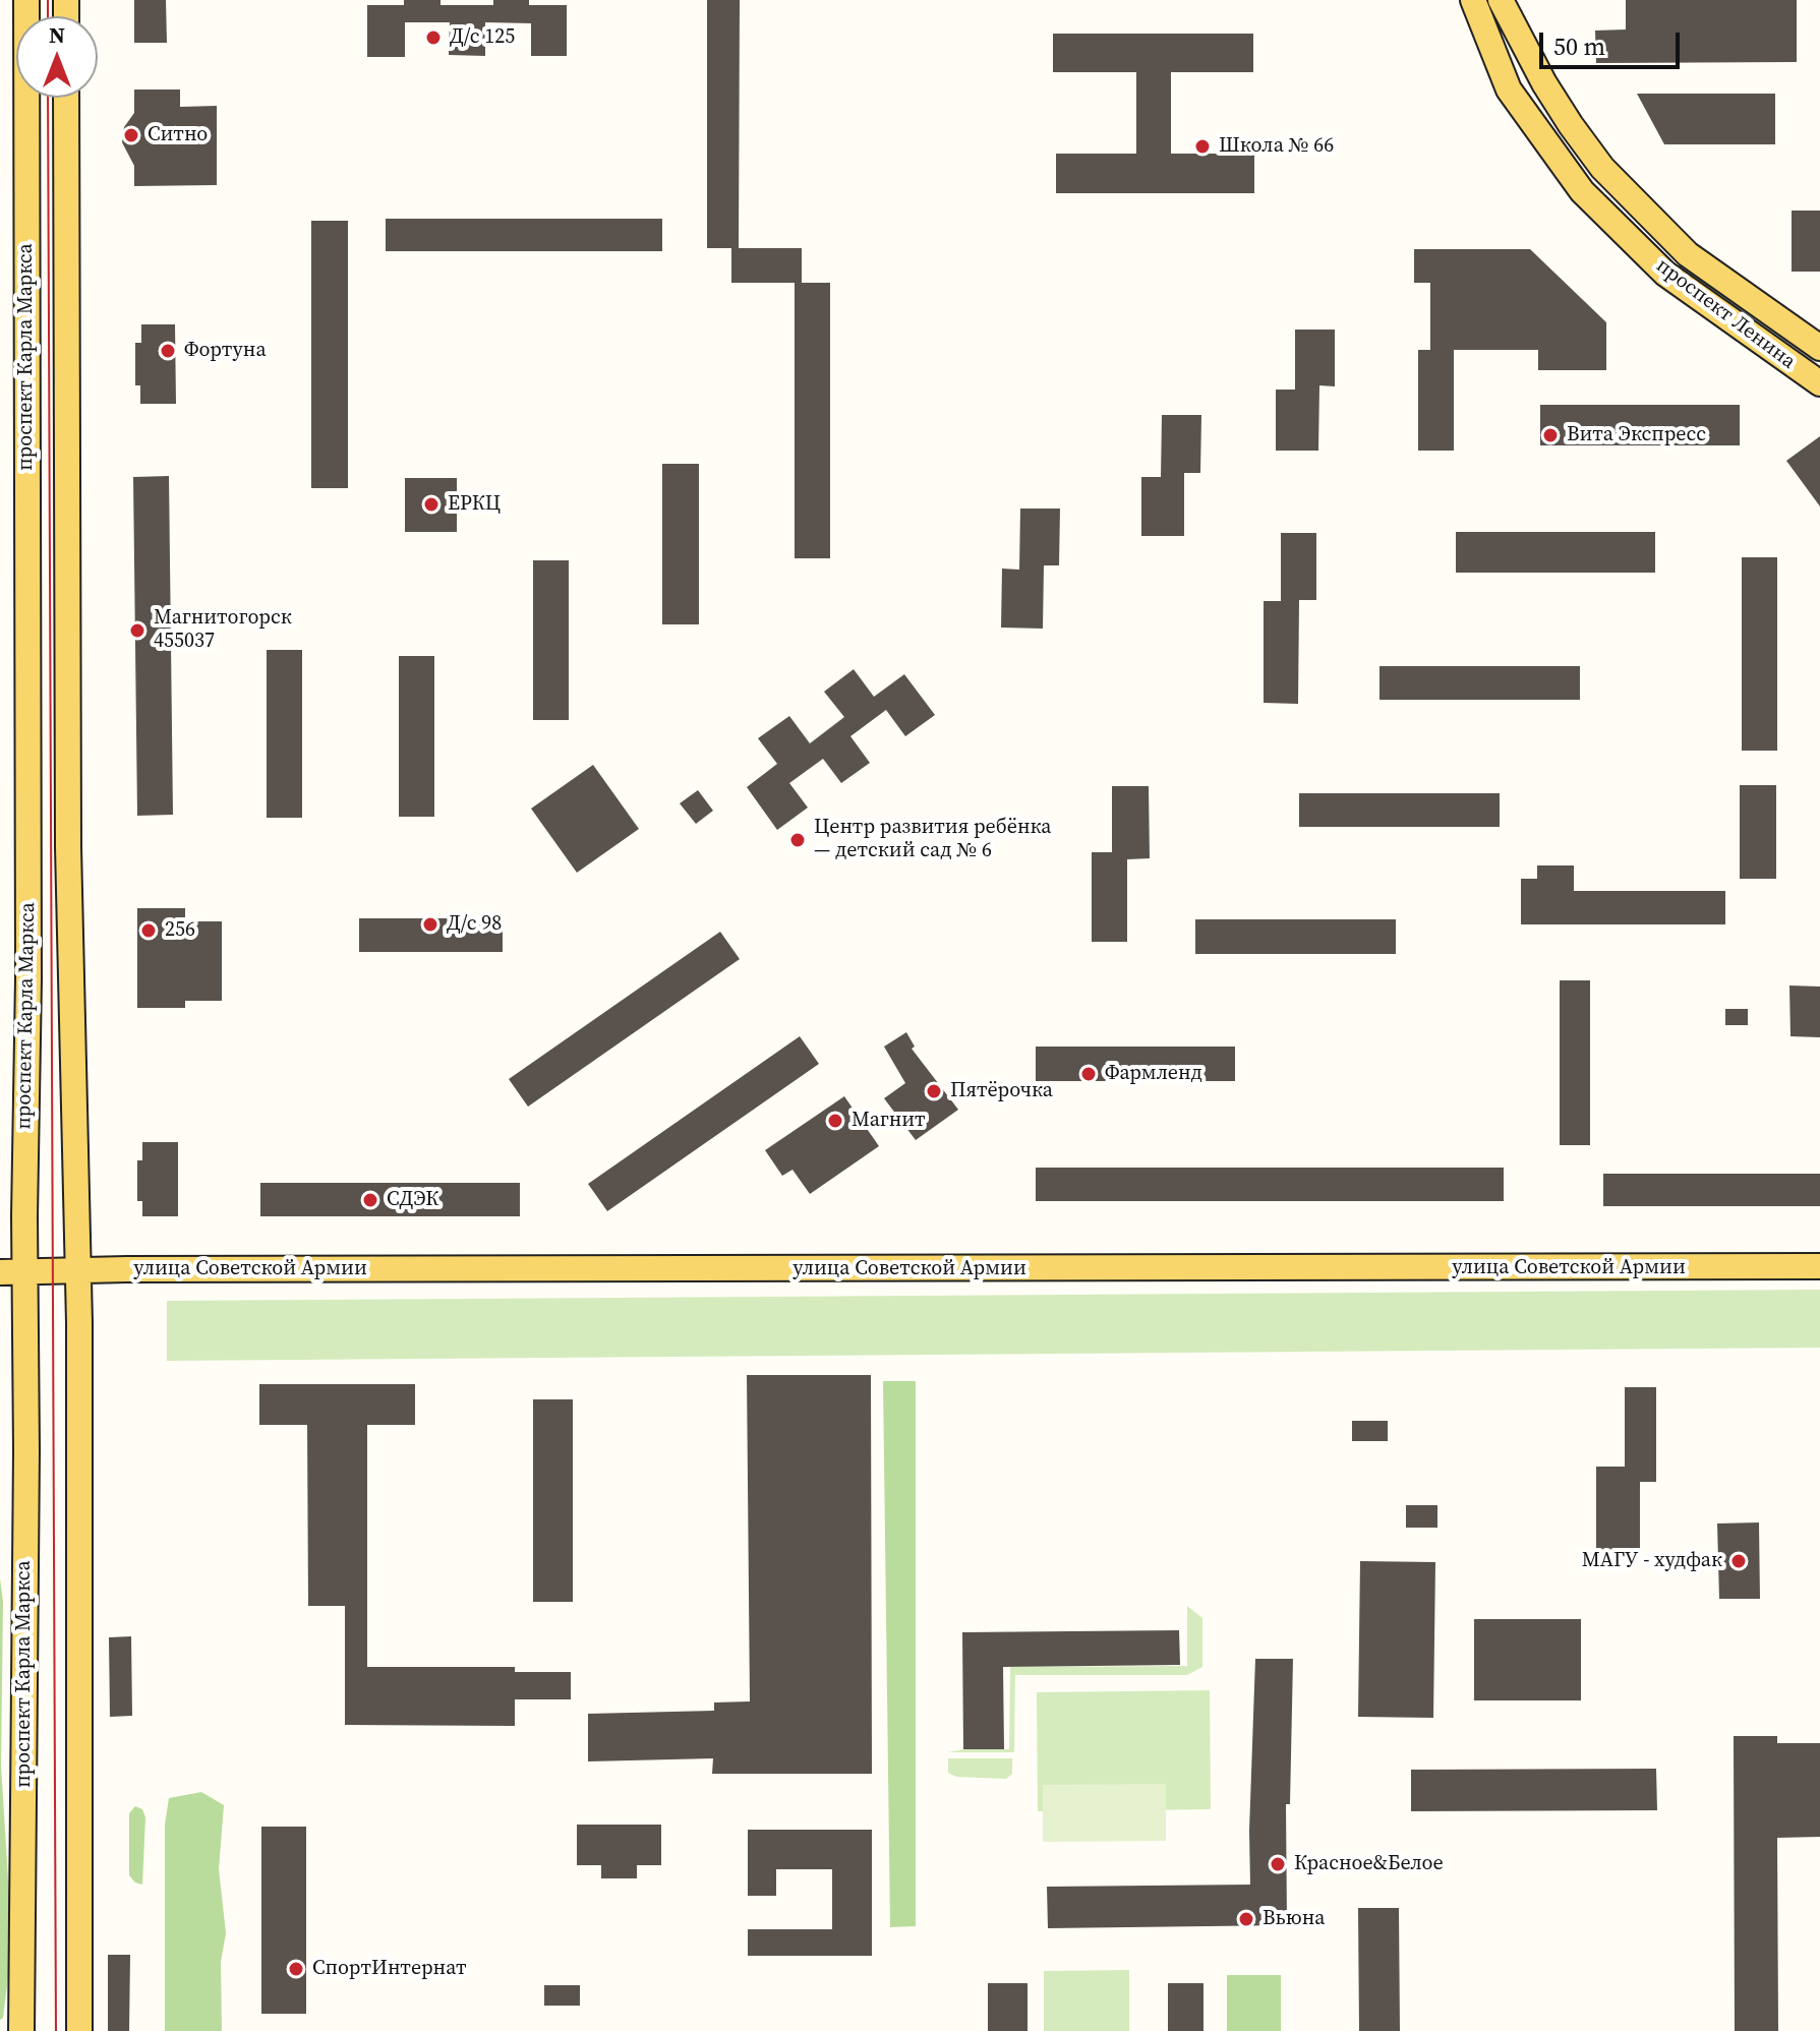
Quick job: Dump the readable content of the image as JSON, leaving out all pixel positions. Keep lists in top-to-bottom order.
{
  "streets": {
    "main road": ["проспект Ленина", "проспект Карла Маркса", "улица Советской Армии"]
  },
  "crossings": [
    ["проспект Карла Маркса", "улица Советской Армии"]
  ],
  "places": [
    "Д/с 125",
    "Ситно",
    "Школа № 66",
    "Фортуна",
    "Вита Экспресс",
    "ЕРКЦ",
    "Магнитогорск 455037",
    "Центр развития ребёнка — детский сад № 6",
    "Д/с 98",
    "256",
    "Фармленд",
    "Пятёрочка",
    "Магнит",
    "СДЭК",
    "МАГУ - худфак",
    "Красное&Белое",
    "Вьюна",
    "СпортИнтернат"
  ],
  "scale_bar": "50 m",
  "north": "top"
}
